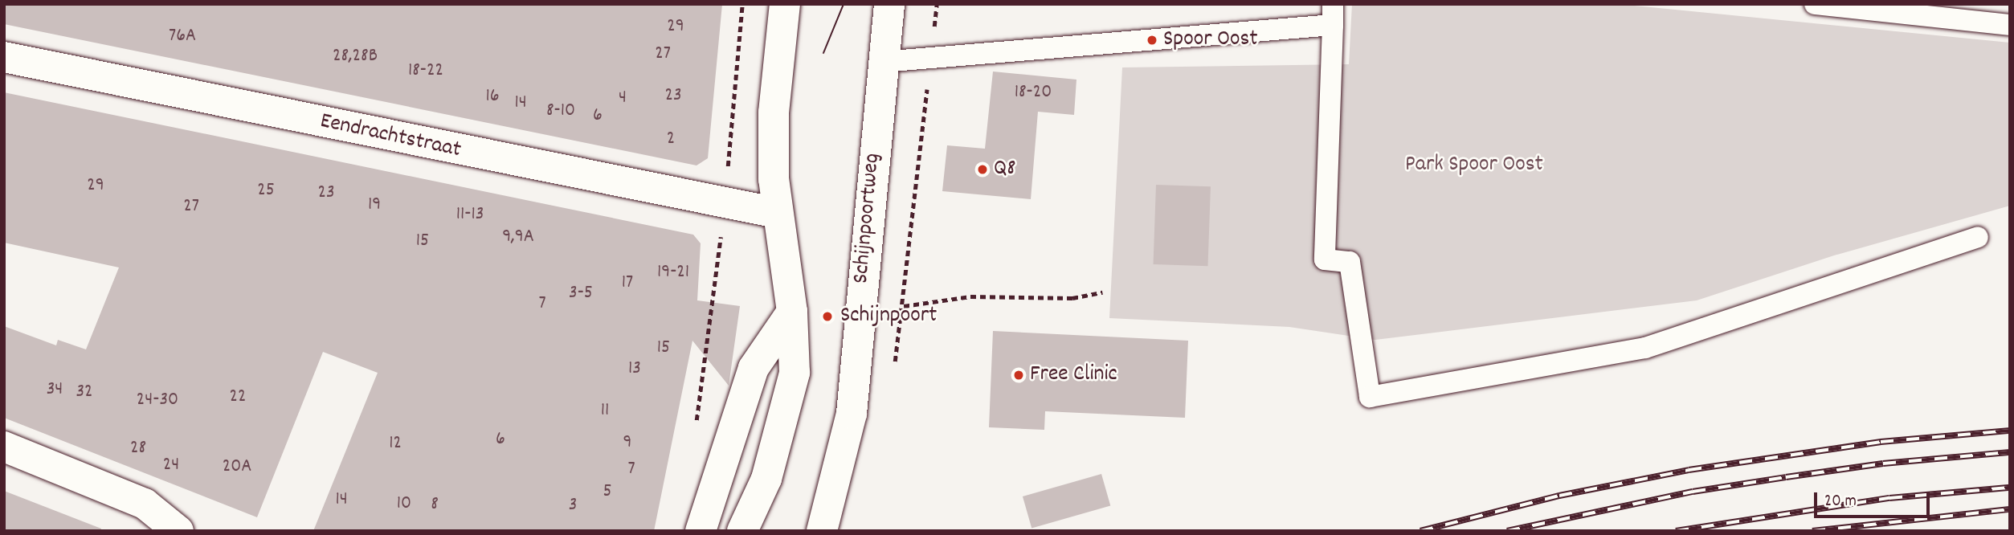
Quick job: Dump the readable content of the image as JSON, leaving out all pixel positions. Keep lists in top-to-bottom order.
{
  "streets": {
    "street": ["Eendrachtstraat", "Schijnpoortweg"]
  },
  "parks": ["Park Spoor Oost"],
  "places": [
    "Spoor Oost",
    "Q8",
    "Schijnpoort",
    "Free Clinic"
  ],
  "house_numbers": [
    "29",
    "76A",
    "27",
    "28,28B",
    "18-22",
    "18-20",
    "23",
    "16",
    "4",
    "14",
    "8-10",
    "6",
    "2",
    "29",
    "25",
    "23",
    "19",
    "27",
    "11-13",
    "9,9A",
    "15",
    "19-21",
    "17",
    "3-5",
    "7",
    "15",
    "13",
    "34",
    "32",
    "22",
    "24-30",
    "11",
    "6",
    "9",
    "12",
    "28",
    "24",
    "20A",
    "7",
    "5",
    "14",
    "10",
    "8",
    "3"
  ],
  "scale_bar": "20 m"
}
